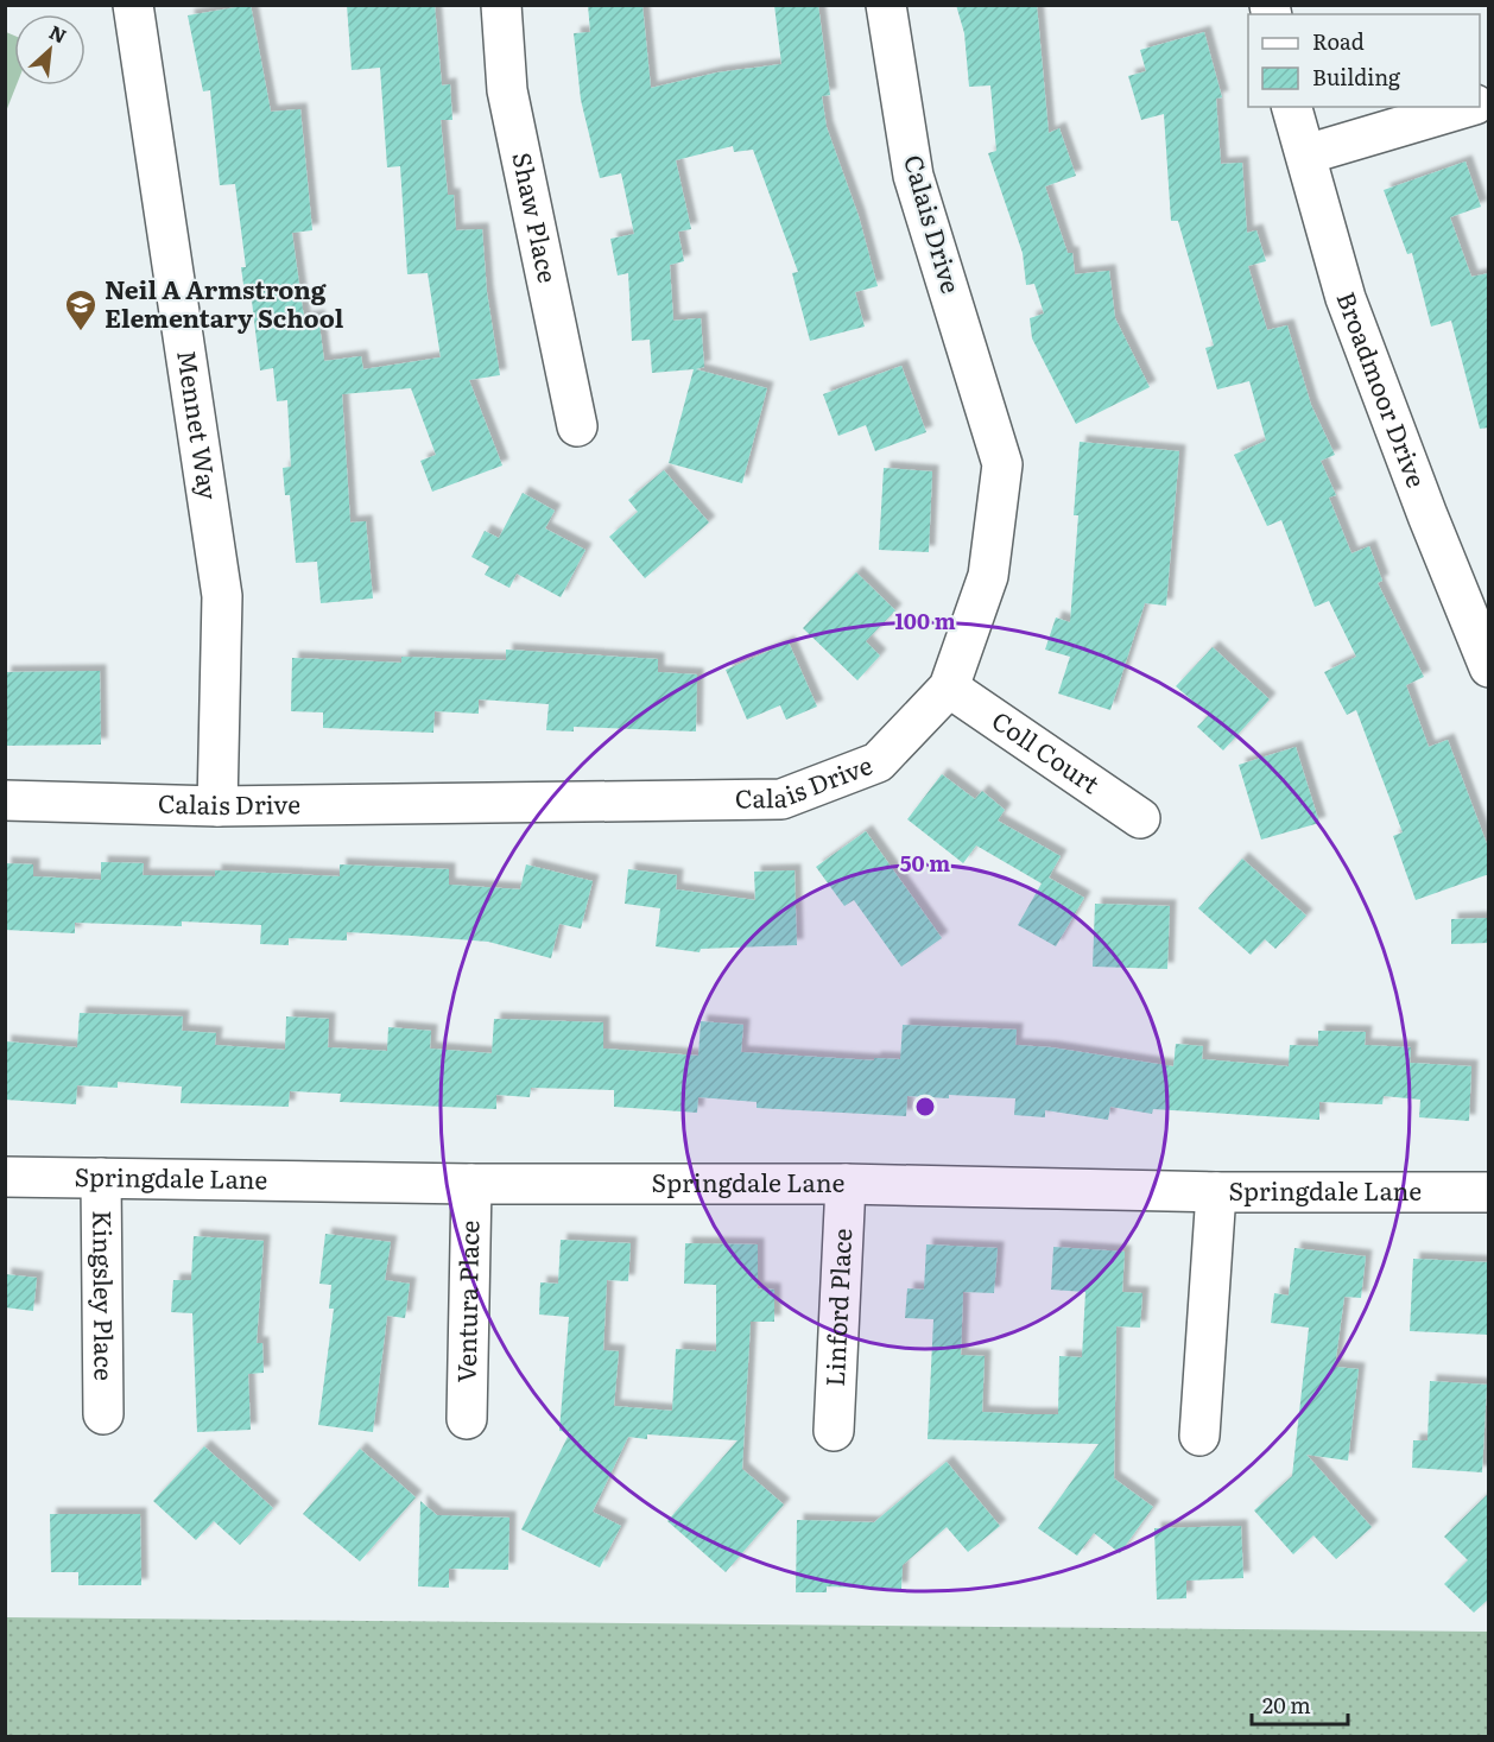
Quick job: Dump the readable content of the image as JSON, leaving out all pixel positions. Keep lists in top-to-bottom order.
{
  "streets": {
    "street": [
      "Shaw Place",
      "Calais Drive",
      "Broadmoor Drive",
      "Mennet Way",
      "Coll Court",
      "Springdale Lane",
      "Kingsley Place",
      "Ventura Place",
      "Linford Place"
    ]
  },
  "crossings": [
    ["Calais Drive", "Mennet Way"],
    ["Calais Drive", "Coll Court"],
    ["Springdale Lane", "Kingsley Place"],
    ["Springdale Lane", "Ventura Place"],
    ["Springdale Lane", "Linford Place"]
  ],
  "places": {
    "school or university": ["Neil A Armstrong Elementary School"]
  },
  "legend": ["Road", "Building"],
  "scale_bar": "20 m",
  "north": "top right",
  "rings": ["100 m", "50 m"]
}
